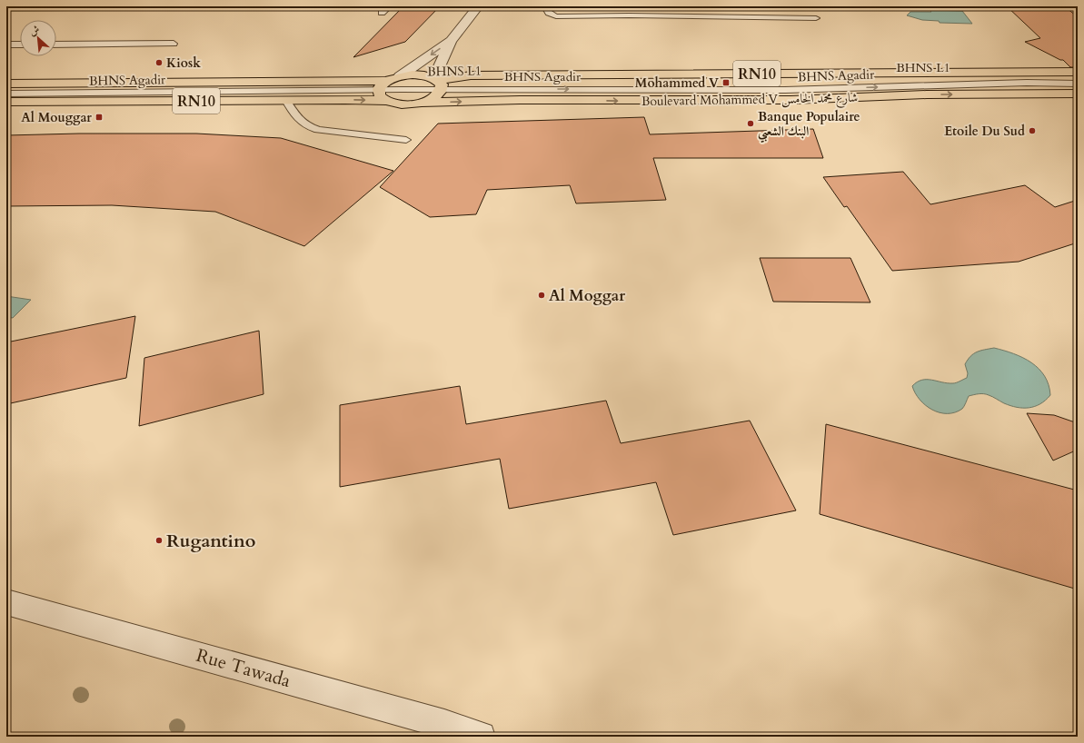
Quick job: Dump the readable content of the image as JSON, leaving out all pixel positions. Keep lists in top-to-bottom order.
{
  "streets": {
    "main road": ["RN10", "Boulevard Mohammed V شارع محمد الخامس"],
    "street": ["Rue Tawada"],
    "lane": ["BHNS L1", "BHNS Agadir"]
  },
  "crossings": [
    ["BHNS L1", "RN10"],
    ["BHNS L1", "BHNS Agadir"],
    ["BHNS L1", "Boulevard Mohammed V شارع محمد الخامس"],
    ["RN10", "BHNS Agadir"],
    ["RN10", "Boulevard Mohammed V شارع محمد الخامس"],
    ["BHNS Agadir", "Boulevard Mohammed V شارع محمد الخامس"]
  ],
  "places": {
    "other": [
      "Kiosk",
      "Banque Populaire البنك الشعبي",
      "Etoile Du Sud",
      "Al Moggar",
      "Rugantino"
    ],
    "transit": ["Mohammed V", "Al Mouggar"]
  },
  "north": "top left"
}
